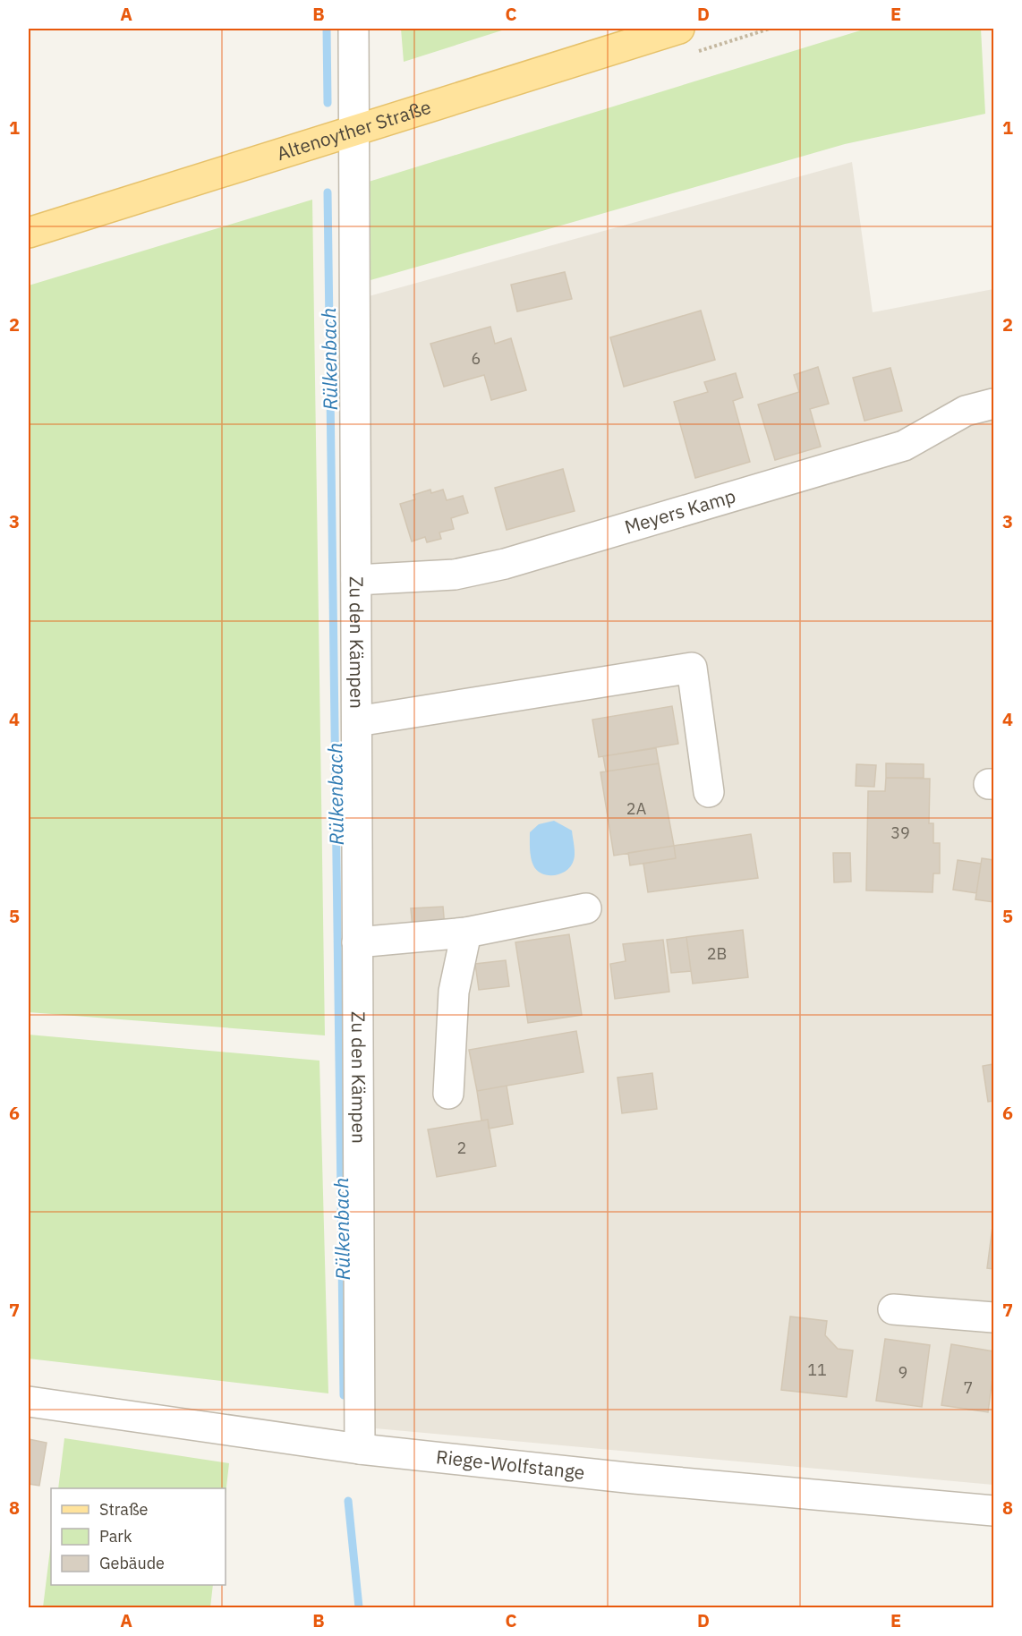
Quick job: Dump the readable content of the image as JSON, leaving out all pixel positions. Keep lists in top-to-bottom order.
{
  "streets": {
    "main road": ["Altenoyther Straße"],
    "street": ["Meyers Kamp", "Zu den Kämpen", "Riege-Wolfstange"]
  },
  "crossings": [
    ["Altenoyther Straße", "Zu den Kämpen"],
    ["Meyers Kamp", "Zu den Kämpen"],
    ["Zu den Kämpen", "Riege-Wolfstange"]
  ],
  "water": ["Rülkenbach"],
  "house_numbers": [
    "6",
    "2A",
    "39",
    "2B",
    "2",
    "11",
    "9",
    "7"
  ],
  "legend": ["Straße", "Park", "Gebäude"],
  "grid": {
    "columns": [
      "A",
      "B",
      "C",
      "D",
      "E"
    ],
    "rows": [
      "1",
      "2",
      "3",
      "4",
      "5",
      "6",
      "7",
      "8"
    ]
  }
}
